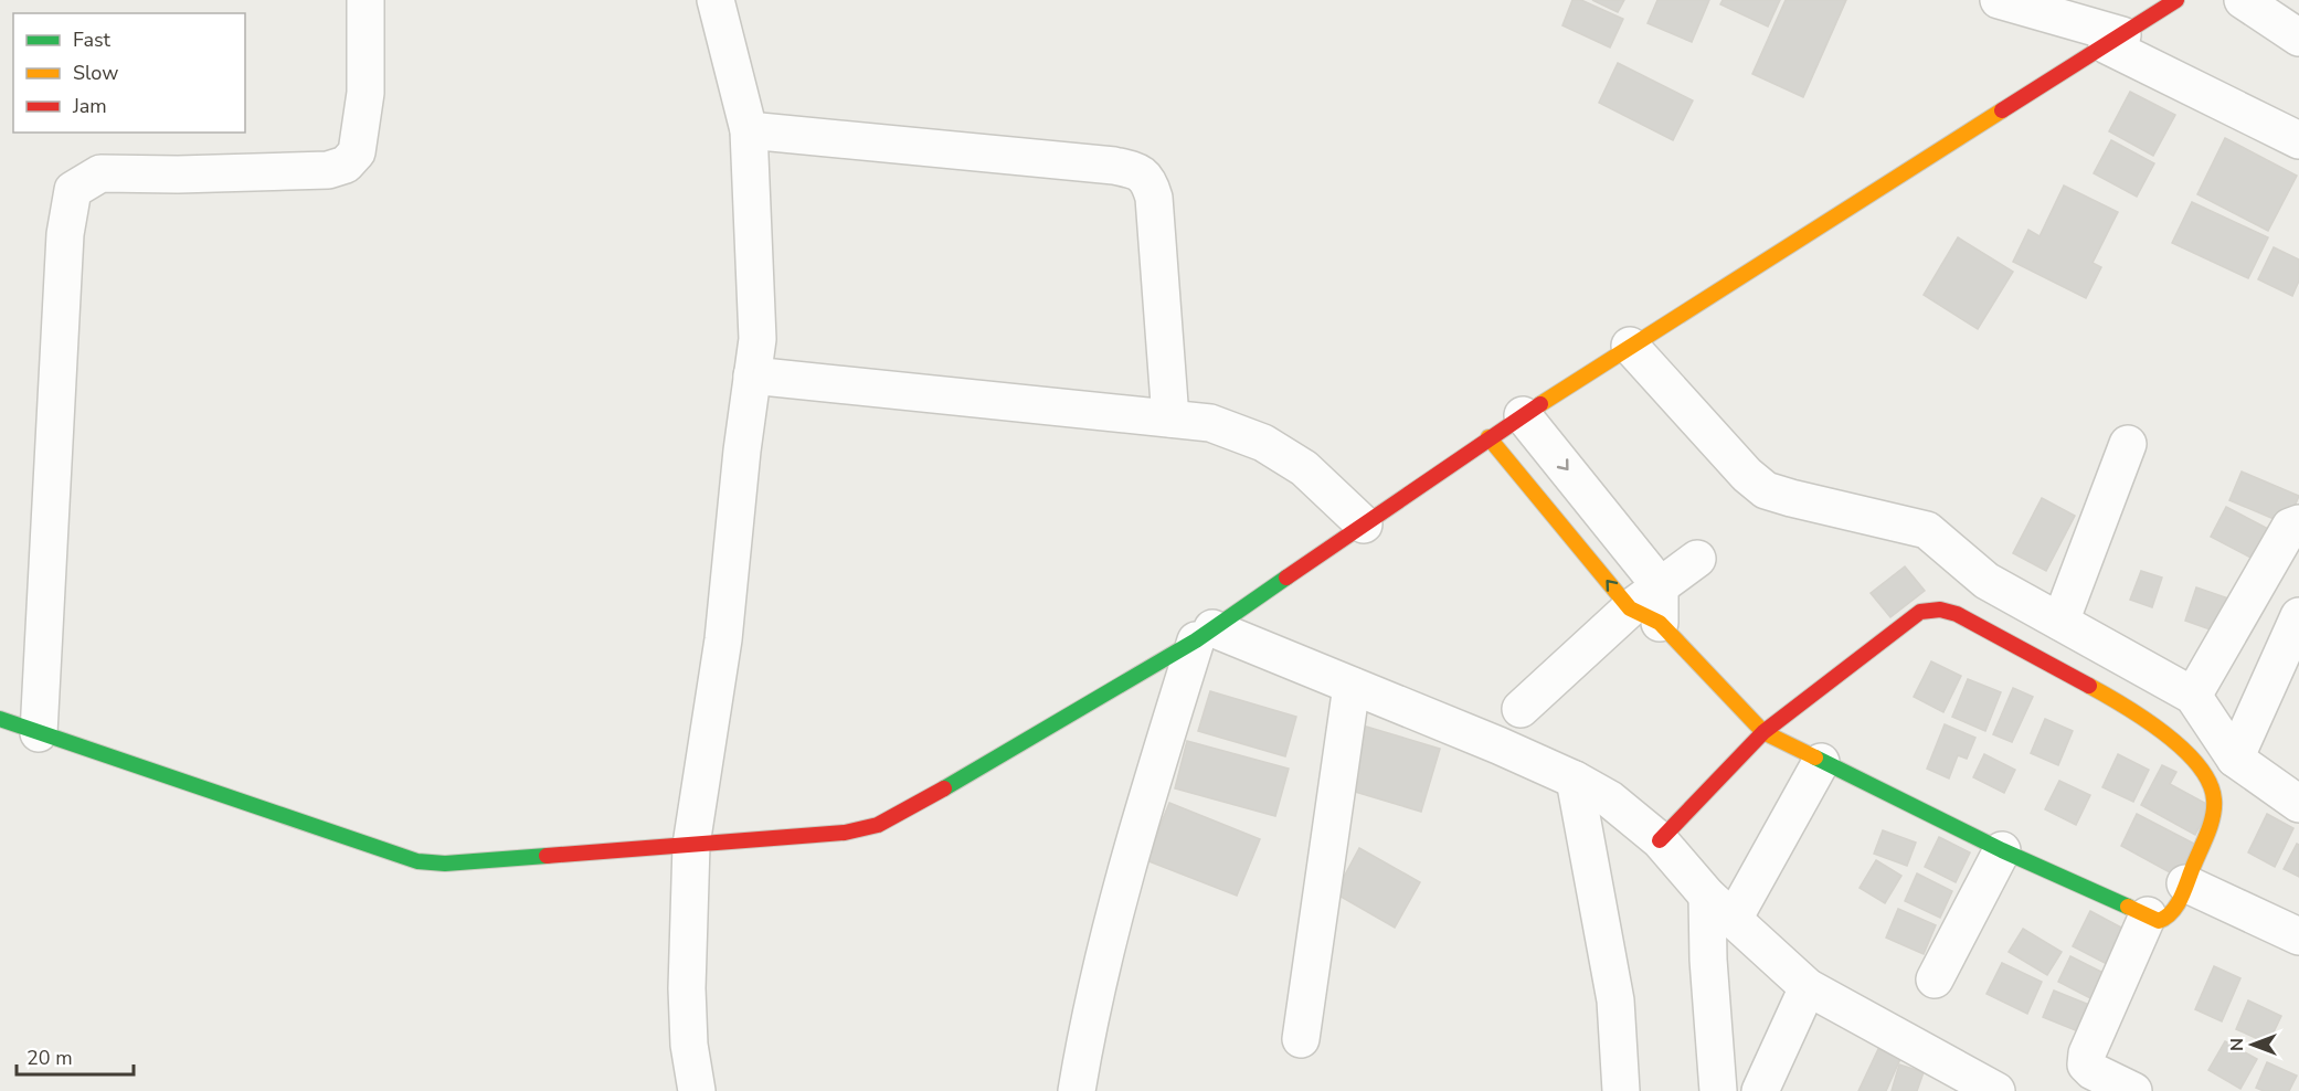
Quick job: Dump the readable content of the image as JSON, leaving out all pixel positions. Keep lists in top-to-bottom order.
{
  "legend": ["Fast", "Slow", "Jam"],
  "scale_bar": "20 m",
  "north": "left"
}
